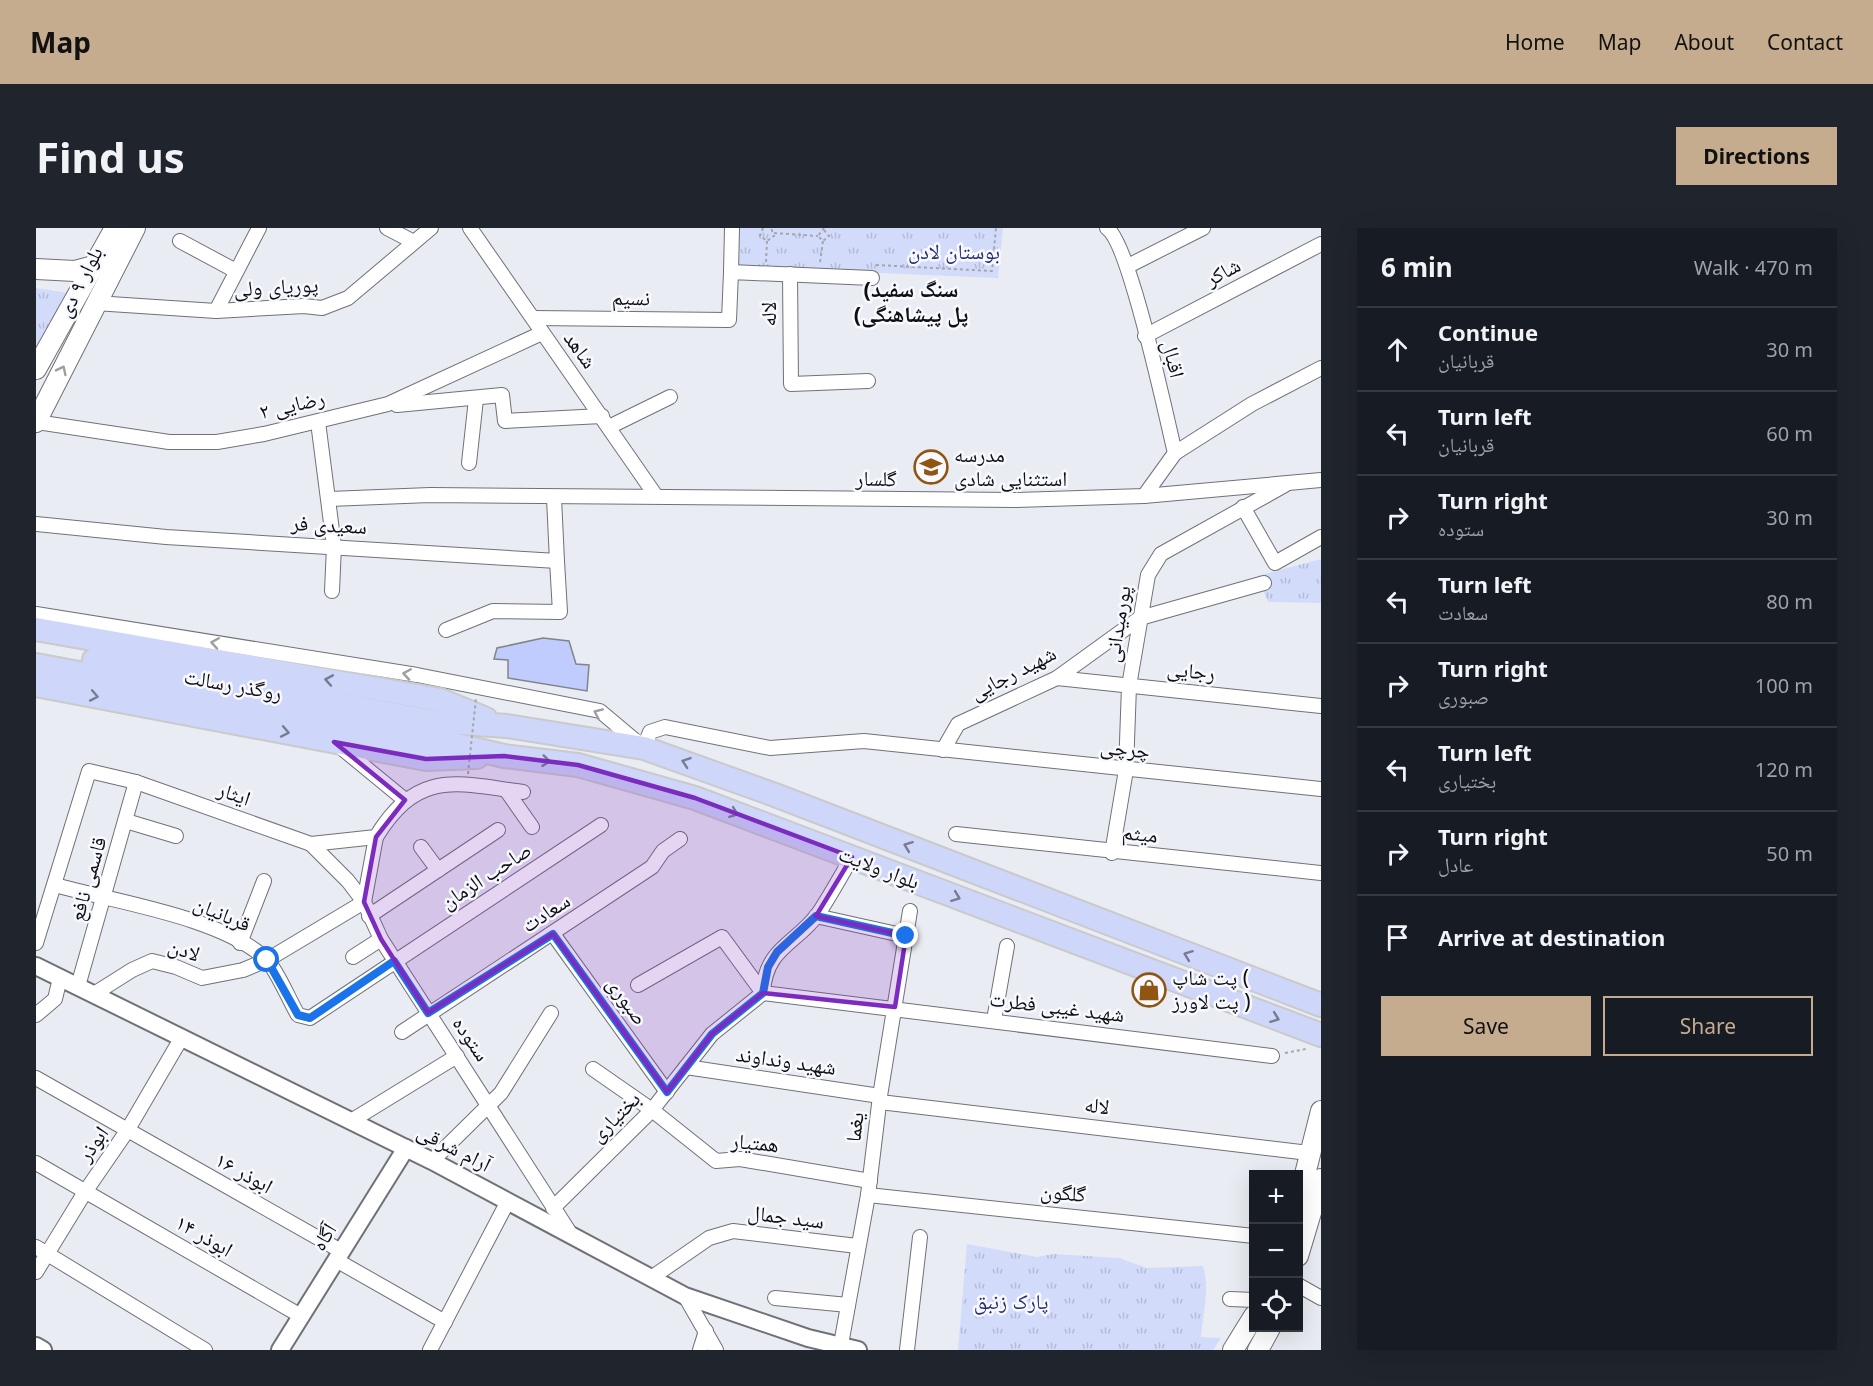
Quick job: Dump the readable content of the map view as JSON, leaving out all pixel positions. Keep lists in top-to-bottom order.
{
  "streets": {
    "highway": ["روگذر رسالت", "بلوار ولایت"],
    "main road": ["بلوار ۹ دی"],
    "street": [
      "شاکر",
      "پوریای ولی",
      "نسیم",
      "لاله",
      "شاهد",
      "اقبال",
      "رضایی ۲",
      "گلسار",
      "سعیدی فر",
      "پورمیدانی",
      "رجایی",
      "شهید رجایی",
      "چرچی",
      "ایثار",
      "میثم",
      "صاحب الزمان",
      "قاسمی نافع",
      "سعادت",
      "قربانیان",
      "لادن",
      "صبوری",
      "شهید غیبی فطرت",
      "ستوده",
      "شهید ونداوند",
      "بختیاری",
      "یغما",
      "همتیار",
      "ابوذر",
      "آرام شرقی",
      "ابوذر ۱۶",
      "گلگون",
      "سید جمال",
      "ابوذر ۱۴",
      "آگاه"
    ]
  },
  "crossings": [
    ["شاکر", "اقبال"],
    ["بلوار ۹ دی", "پوریای ولی"],
    ["بلوار ۹ دی", "رضایی ۲"],
    ["نسیم", "لاله"],
    ["نسیم", "شاهد"],
    ["لاله", "شهید ونداوند"],
    ["لاله", "یغما"],
    ["شاهد", "رضایی ۲"],
    ["شاهد", "گلسار"],
    ["گلسار", "پورمیدانی"],
    ["پورمیدانی", "رجایی"],
    ["پورمیدانی", "شهید رجایی"],
    ["پورمیدانی", "چرچی"],
    ["پورمیدانی", "میثم"],
    ["رجایی", "شهید رجایی"],
    ["شهید رجایی", "چرچی"],
    ["روگذر رسالت", "بلوار ولایت"],
    ["چرچی", "بلوار ولایت"],
    ["ایثار", "قاسمی نافع"],
    ["ایثار", "قربانیان"],
    ["ایثار", "ستوده"],
    ["صاحب الزمان", "قربانیان"],
    ["صاحب الزمان", "ستوده"],
    ["قاسمی نافع", "قربانیان"],
    ["قاسمی نافع", "آرام شرقی"],
    ["سعادت", "صبوری"],
    ["سعادت", "ستوده"],
    ["قربانیان", "لادن"],
    ["قربانیان", "ستوده"],
    ["لادن", "ستوده"],
    ["لادن", "آرام شرقی"],
    ["صبوری", "بختیاری"],
    ["شهید غیبی فطرت", "بختیاری"],
    ["شهید غیبی فطرت", "یغما"],
    ["ستوده", "بختیاری"],
    ["ستوده", "آرام شرقی"],
    ["شهید ونداوند", "بختیاری"],
    ["شهید ونداوند", "یغما"],
    ["بختیاری", "همتیار"],
    ["یغما", "همتیار"],
    ["یغما", "آرام شرقی"],
    ["یغما", "گلگون"],
    ["یغما", "سید جمال"],
    ["همتیار", "گلگون"],
    ["ابوذر", "آرام شرقی"],
    ["ابوذر", "ابوذر ۱۶"],
    ["ابوذر", "ابوذر ۱۴"],
    ["آرام شرقی", "سید جمال"],
    ["آرام شرقی", "آگاه"],
    ["ابوذر ۱۶", "آگاه"],
    ["ابوذر ۱۴", "آگاه"]
  ],
  "districts": ["(سنگ سفید (پل پیشاهنگی"],
  "parks": ["بوستان لادن", "پارک زنبق"],
  "places": {
    "school or university": ["مدرسه استثنایی شادی"],
    "shop": ["پت شاپ ( پت لاورز )"]
  },
  "page": {
    "header": "Map",
    "nav": [
      "Home",
      "Map",
      "About",
      "Contact"
    ],
    "buttons": [
      "Directions",
      ["Save", "Share"]
    ],
    "title": "Find us",
    "heading": ["6 min", "Walk · 470 m"],
    "list": [
      ["Continue", "قربانیان", "30 m"],
      ["Turn left", "قربانیان", "60 m"],
      ["Turn right", "ستوده", "30 m"],
      ["Turn left", "سعادت", "80 m"],
      ["Turn right", "صبوری", "100 m"],
      ["Turn left", "بختیاری", "120 m"],
      ["Turn right", "عادل", "50 m"],
      "Arrive at destination"
    ],
    "map_buttons": ["+", "−"]
  }
}
